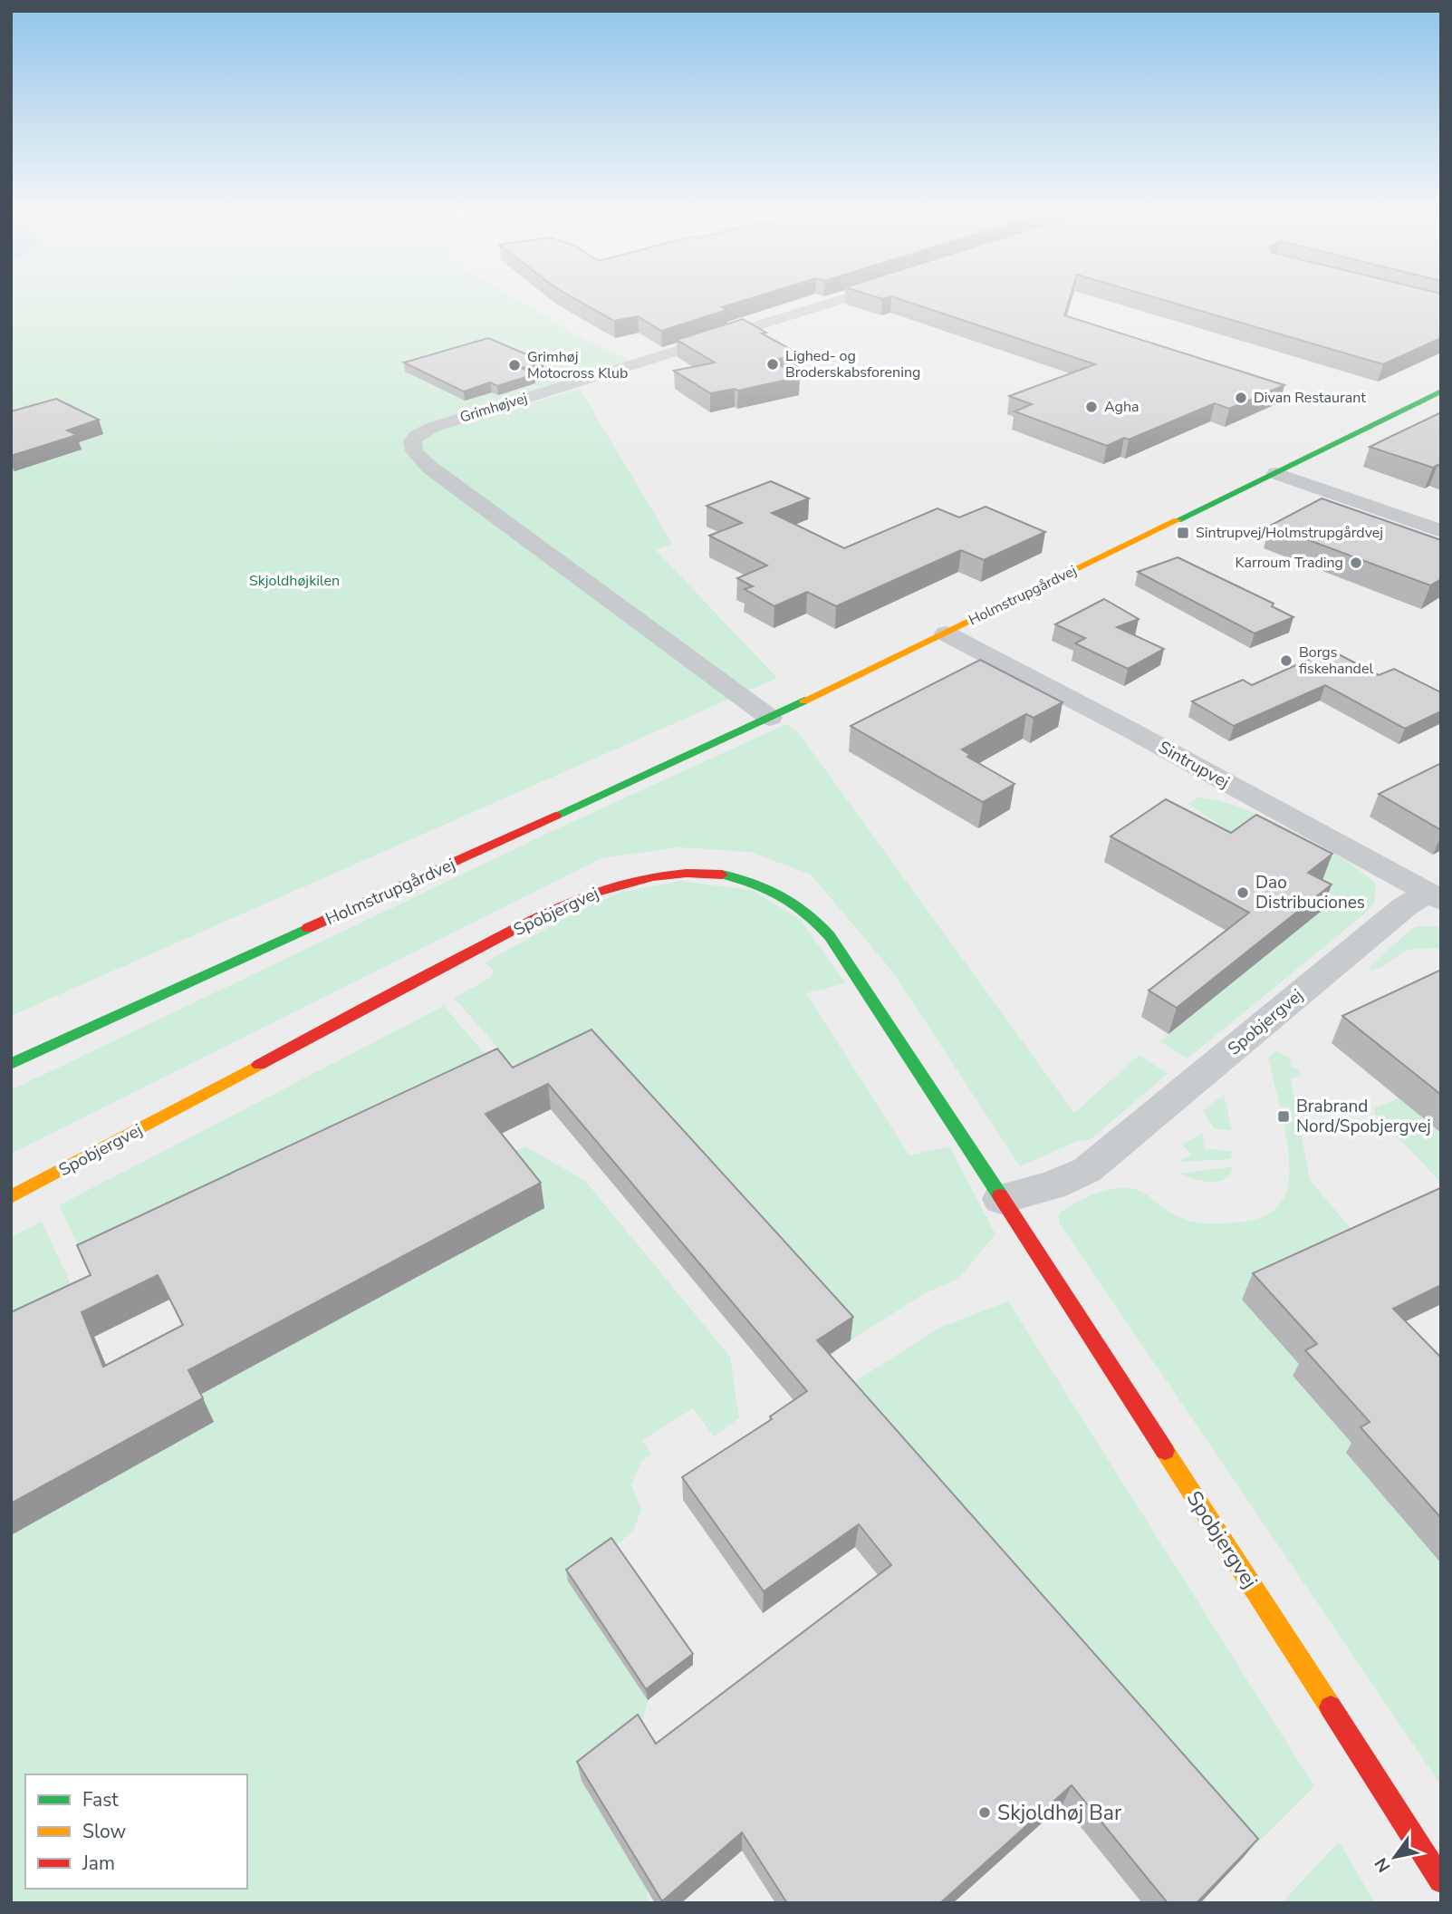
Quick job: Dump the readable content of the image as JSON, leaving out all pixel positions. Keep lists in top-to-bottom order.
{
  "streets": {
    "street": [
      "Grimhøjvej",
      "Holmstrupgårdvej",
      "Sintrupvej",
      "Spobjergvej"
    ]
  },
  "crossings": [
    ["Grimhøjvej", "Holmstrupgårdvej"],
    ["Holmstrupgårdvej", "Sintrupvej"],
    ["Sintrupvej", "Spobjergvej"]
  ],
  "parks": ["Skjoldhøjkilen"],
  "places": {
    "other": [
      "Lighed- og Broderskabsforening",
      "Grimhøj Motocross Klub",
      "Divan Restaurant",
      "Agha",
      "Karroum Trading",
      "Borgs fiskehandel",
      "Dao Distribuciones",
      "Skjoldhøj Bar"
    ],
    "transit": ["Sintrupvej/Holmstrupgårdvej", "Brabrand Nord/Spobjergvej"]
  },
  "legend": ["Fast", "Slow", "Jam"],
  "north": "bottom left"
}
